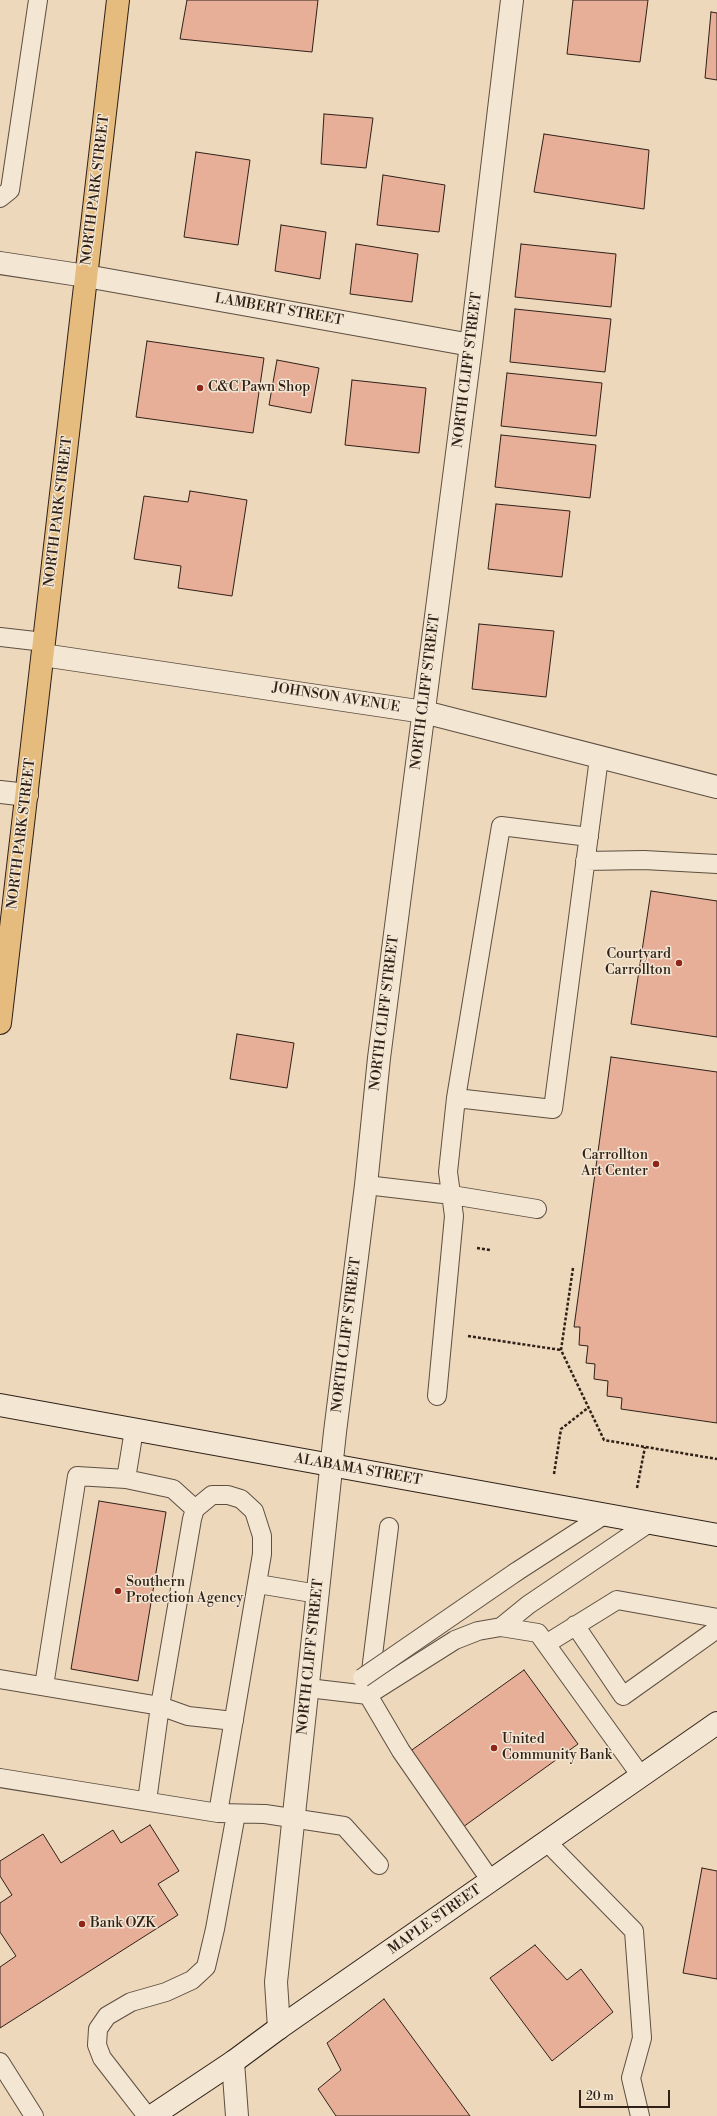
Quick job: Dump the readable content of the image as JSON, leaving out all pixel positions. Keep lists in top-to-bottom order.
{
  "streets": {
    "main road": ["NORTH PARK STREET"],
    "street": [
      "LAMBERT STREET",
      "NORTH CLIFF STREET",
      "JOHNSON AVENUE",
      "ALABAMA STREET",
      "MAPLE STREET"
    ]
  },
  "crossings": [
    ["NORTH PARK STREET", "LAMBERT STREET"],
    ["NORTH PARK STREET", "JOHNSON AVENUE"],
    ["LAMBERT STREET", "NORTH CLIFF STREET"],
    ["NORTH CLIFF STREET", "JOHNSON AVENUE"],
    ["NORTH CLIFF STREET", "ALABAMA STREET"],
    ["NORTH CLIFF STREET", "MAPLE STREET"]
  ],
  "places": [
    "C&C Pawn Shop",
    "Courtyard Carrollton",
    "Carrollton Art Center",
    "Southern Protection Agency",
    "United Community Bank",
    "Bank OZK"
  ],
  "scale_bar": "20 m"
}
